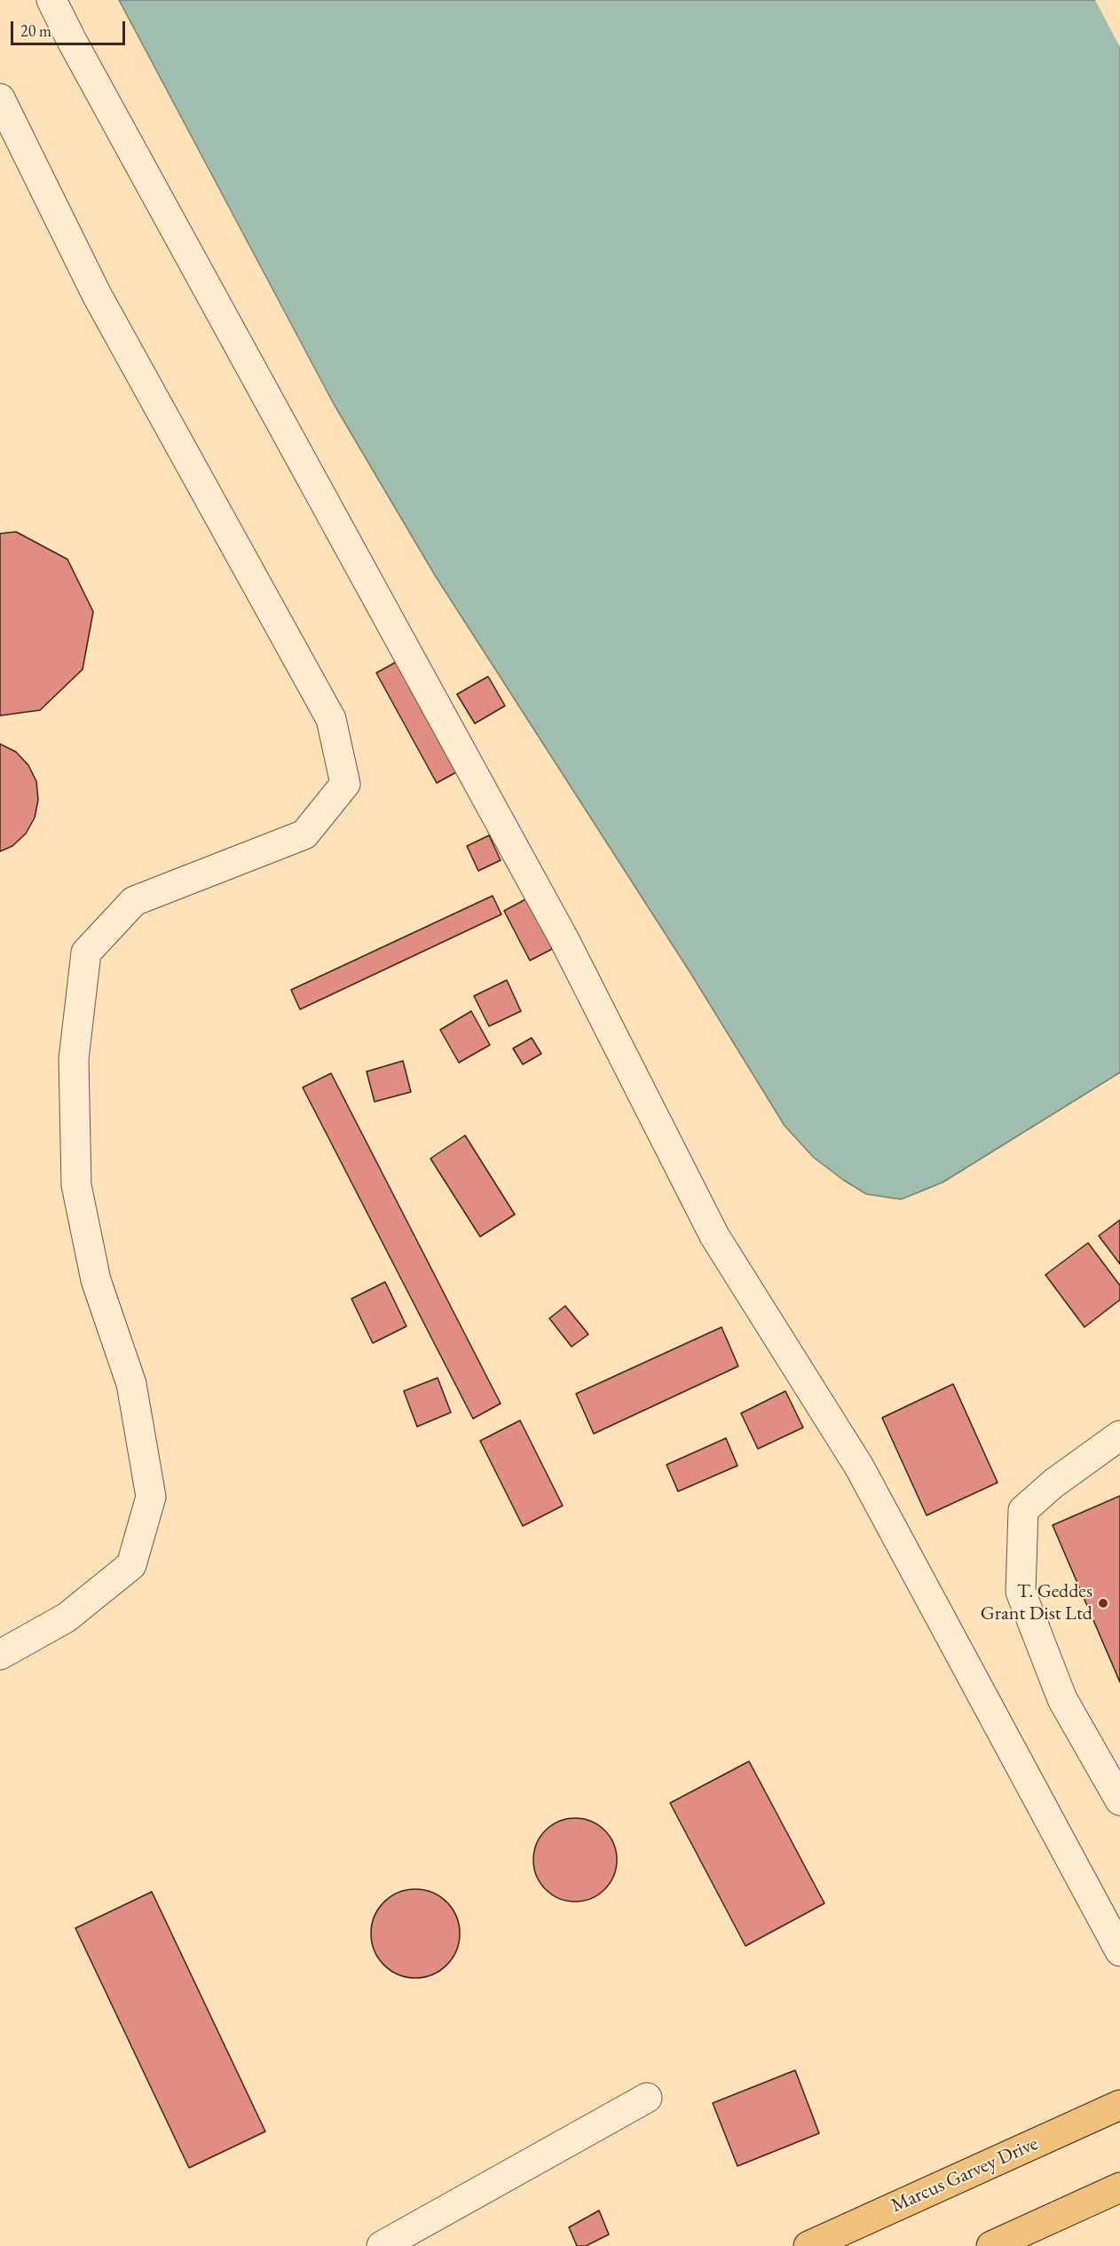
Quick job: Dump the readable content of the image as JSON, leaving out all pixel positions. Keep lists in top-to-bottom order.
{
  "streets": {
    "highway": ["Marcus Garvey Drive"]
  },
  "places": ["T. Geddes Grant Dist Ltd"],
  "scale_bar": "20 m"
}
